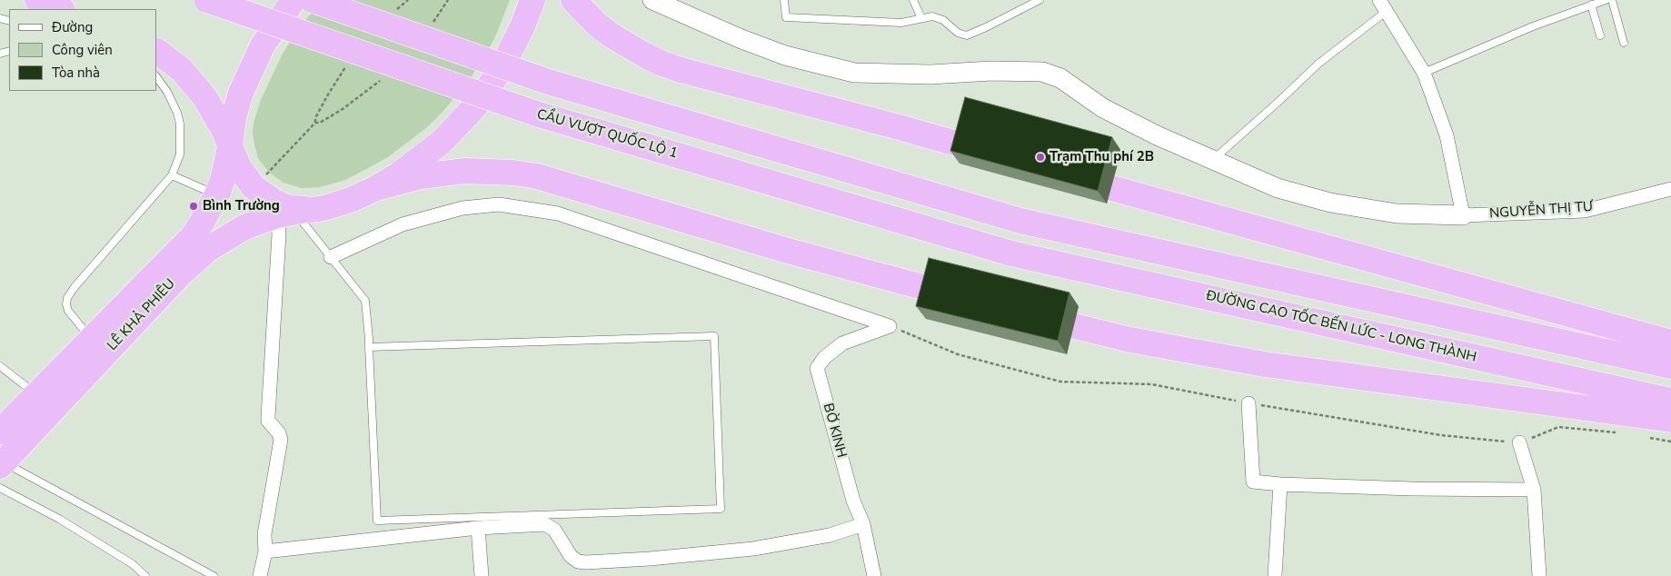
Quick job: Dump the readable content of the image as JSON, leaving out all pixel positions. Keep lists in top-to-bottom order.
{
  "streets": {
    "highway": ["CẦU VƯỢT QUỐC LỘ 1", "LÊ KHẢ PHIÊU", "ĐƯỜNG CAO TỐC BẾN LỨC - LONG THÀNH"],
    "street": ["NGUYỄN THỊ TƯ", "BỜ KINH"]
  },
  "crossings": [
    ["CẦU VƯỢT QUỐC LỘ 1", "ĐƯỜNG CAO TỐC BẾN LỨC - LONG THÀNH"]
  ],
  "places": ["Trạm Thu phí 2B", "Bình Trường"],
  "legend": ["Đường", "Công viên", "Tòa nhà"]
}
